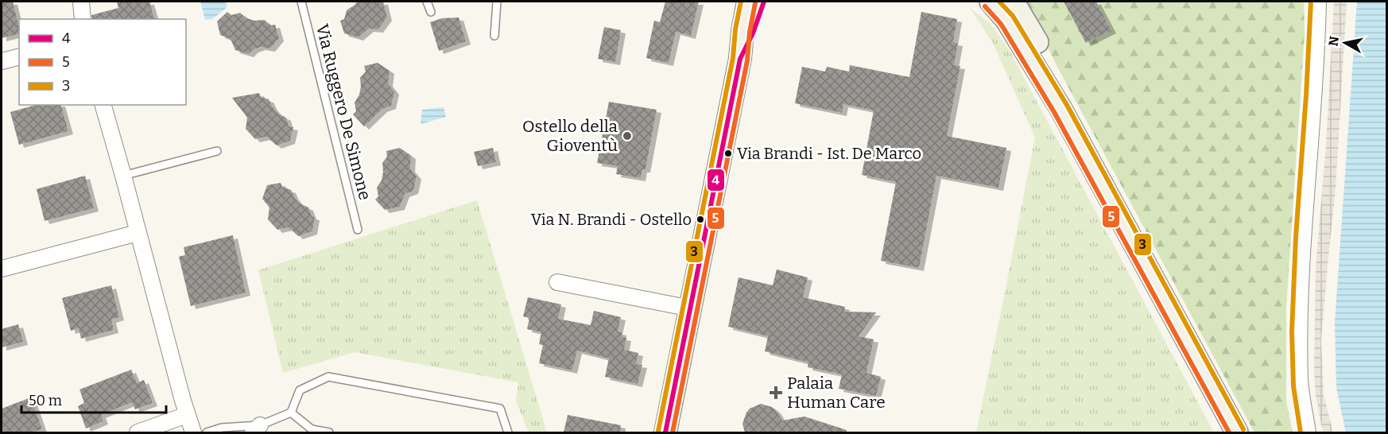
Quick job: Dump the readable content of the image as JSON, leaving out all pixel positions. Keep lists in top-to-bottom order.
{
  "streets": {
    "lane": ["Via Ruggero De Simone"]
  },
  "places": {
    "other": ["Ostello della Gioventù", "Via Brandi - Ist. De Marco", "Via N. Brandi - Ostello"],
    "health": ["Palaia Human Care"]
  },
  "lines": ["transit line 4", "transit line 3", "transit line 5"],
  "legend": ["4", "5", "3"],
  "scale_bar": "50 m",
  "north": "left"
}
